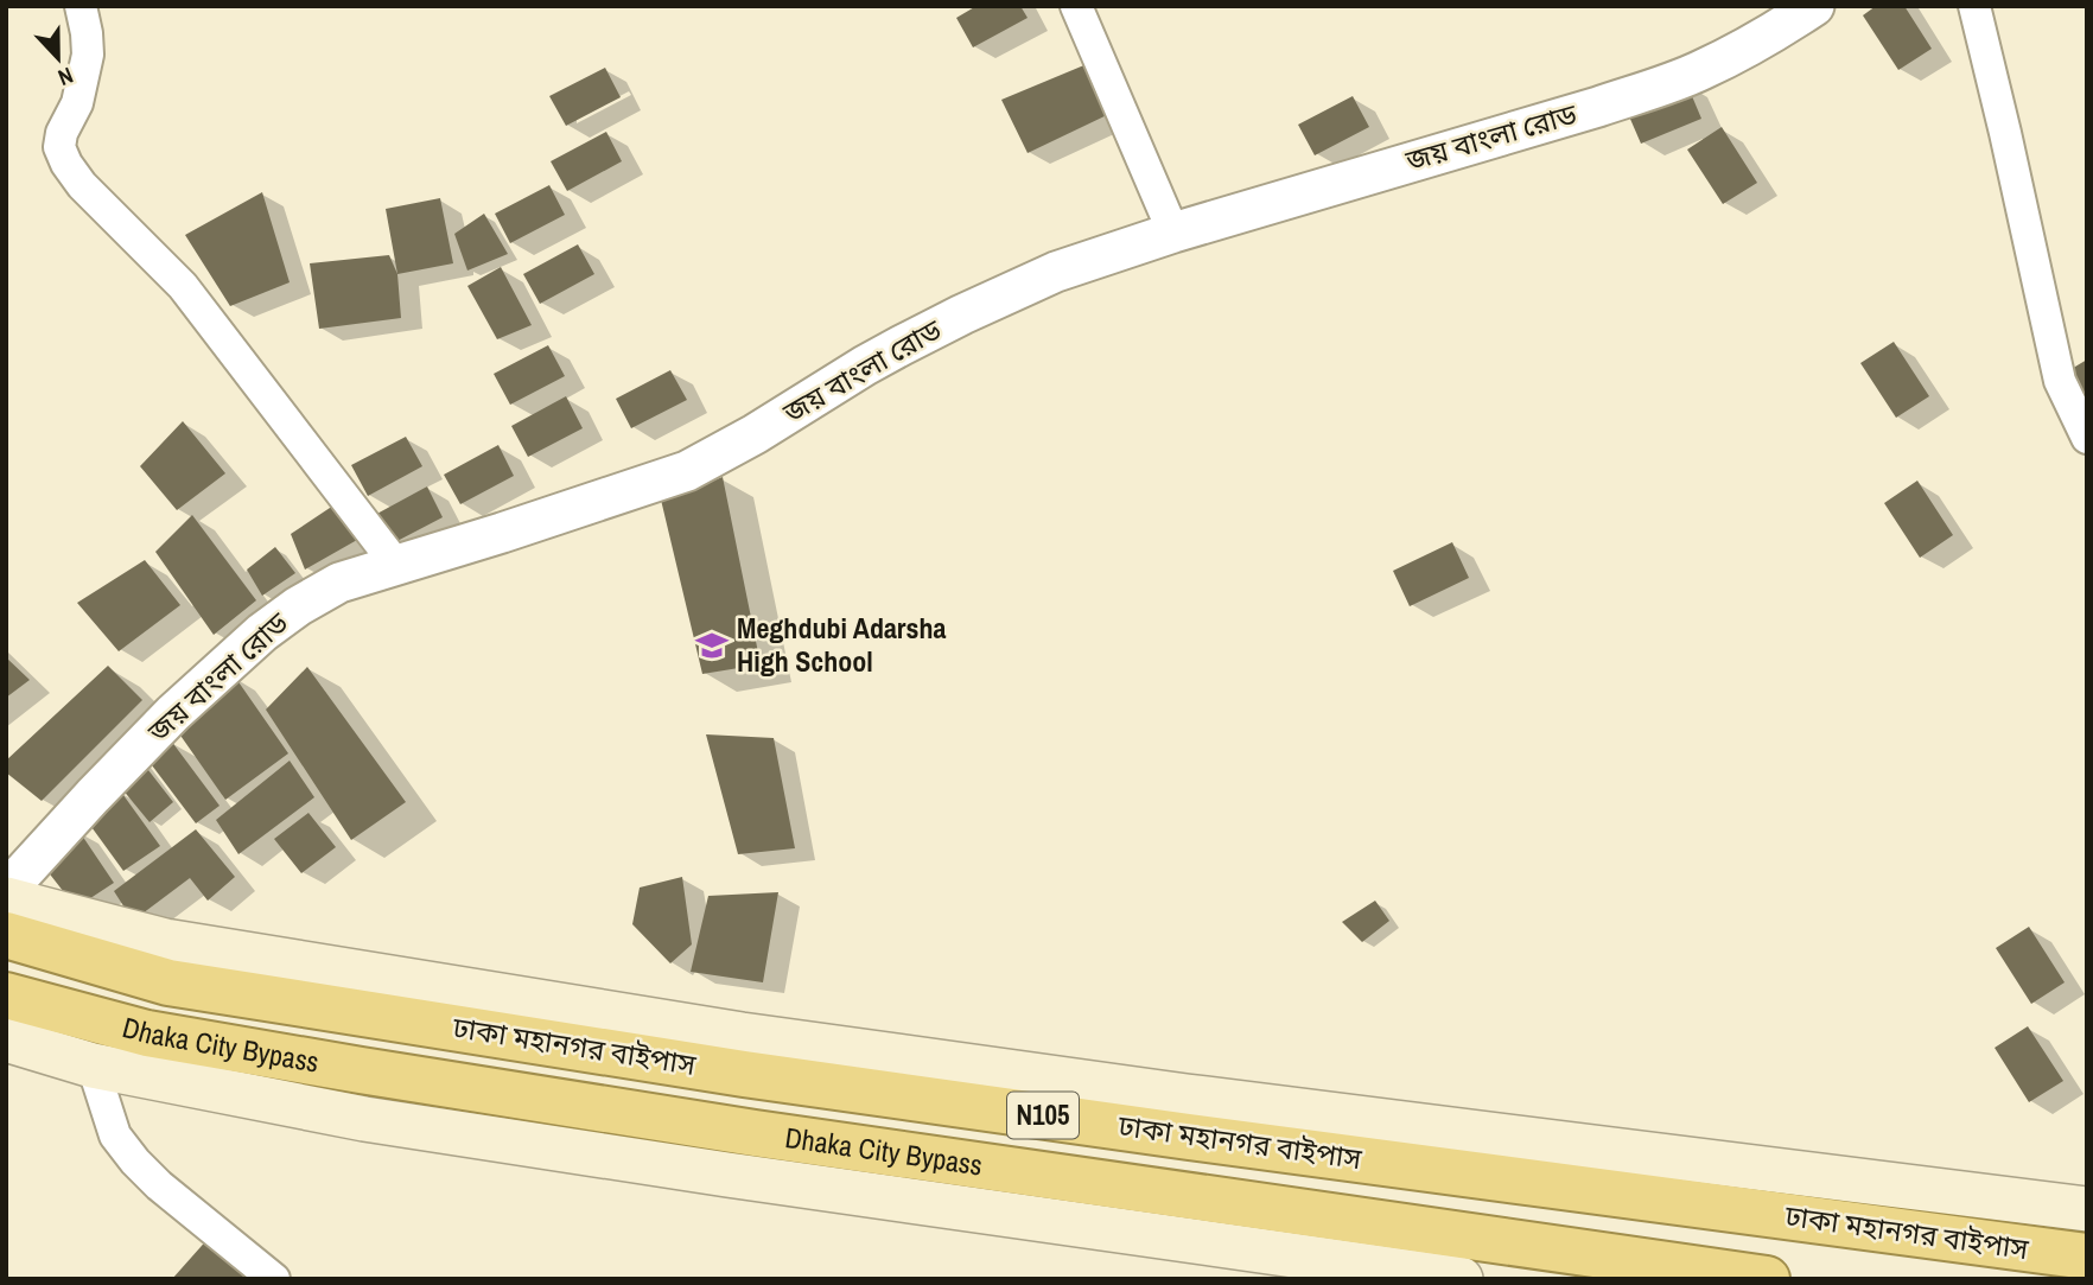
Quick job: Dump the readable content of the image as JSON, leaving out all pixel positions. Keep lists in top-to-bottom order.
{
  "streets": {
    "highway": ["Dhaka City Bypass", "ঢাকা মহানগর বাইপাস", "N105"],
    "street": ["জয় বাংলা রোড"]
  },
  "places": {
    "school or university": ["Meghdubi Adarsha High School"]
  },
  "north": "bottom"
}
